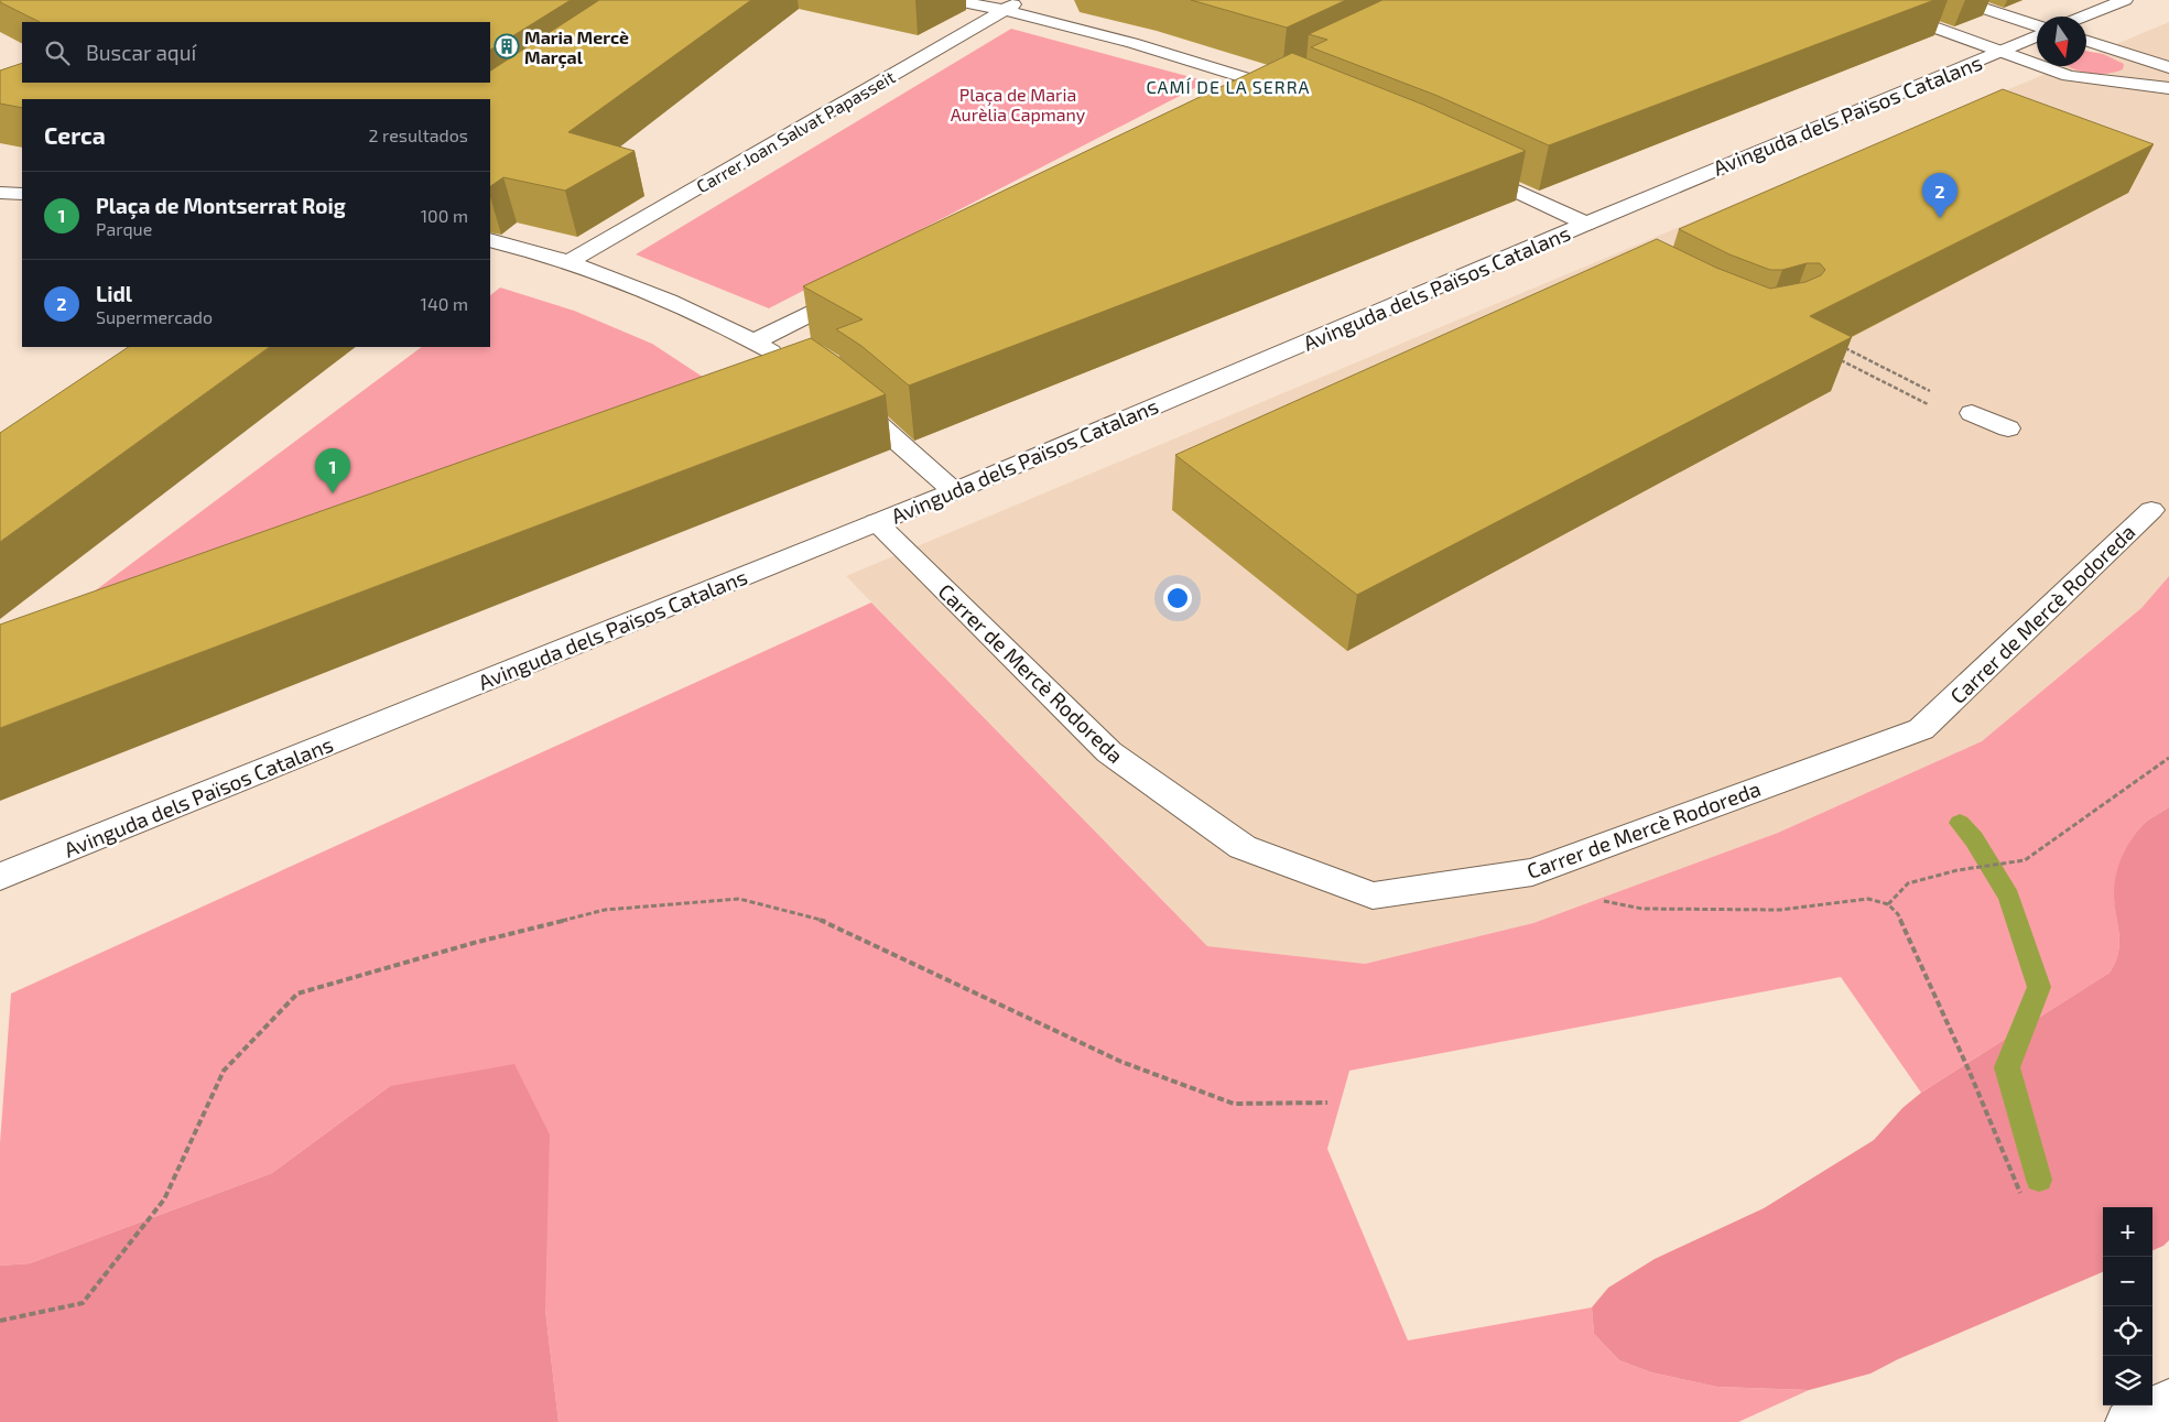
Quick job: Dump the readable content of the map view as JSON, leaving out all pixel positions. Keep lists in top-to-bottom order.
{
  "streets": {
    "main road": ["Avinguda dels Països Catalans", "Carrer Joan Salvat Papasseit", "Carrer de Mercè Rodoreda"]
  },
  "crossings": [
    ["Avinguda dels Països Catalans", "Carrer de Mercè Rodoreda"]
  ],
  "districts": ["CAMÍ DE LA SERRA"],
  "parks": ["Plaça de Maria Aurèlia Capmany"],
  "places": {
    "building": ["Maria Mercè Marçal"]
  },
  "north": "bottom",
  "page": {
    "search": "Buscar aquí",
    "heading": ["Cerca", "2 resultados"],
    "list": [
      {
        "mark": "1",
        "name": "Plaça de Montserrat Roig",
        "note": "Parque",
        "value": "100 m"
      },
      {
        "mark": "2",
        "name": "Lidl",
        "note": "Supermercado",
        "value": "140 m"
      }
    ],
    "pins": ["2", "1"],
    "map_buttons": ["+", "−"]
  }
}
